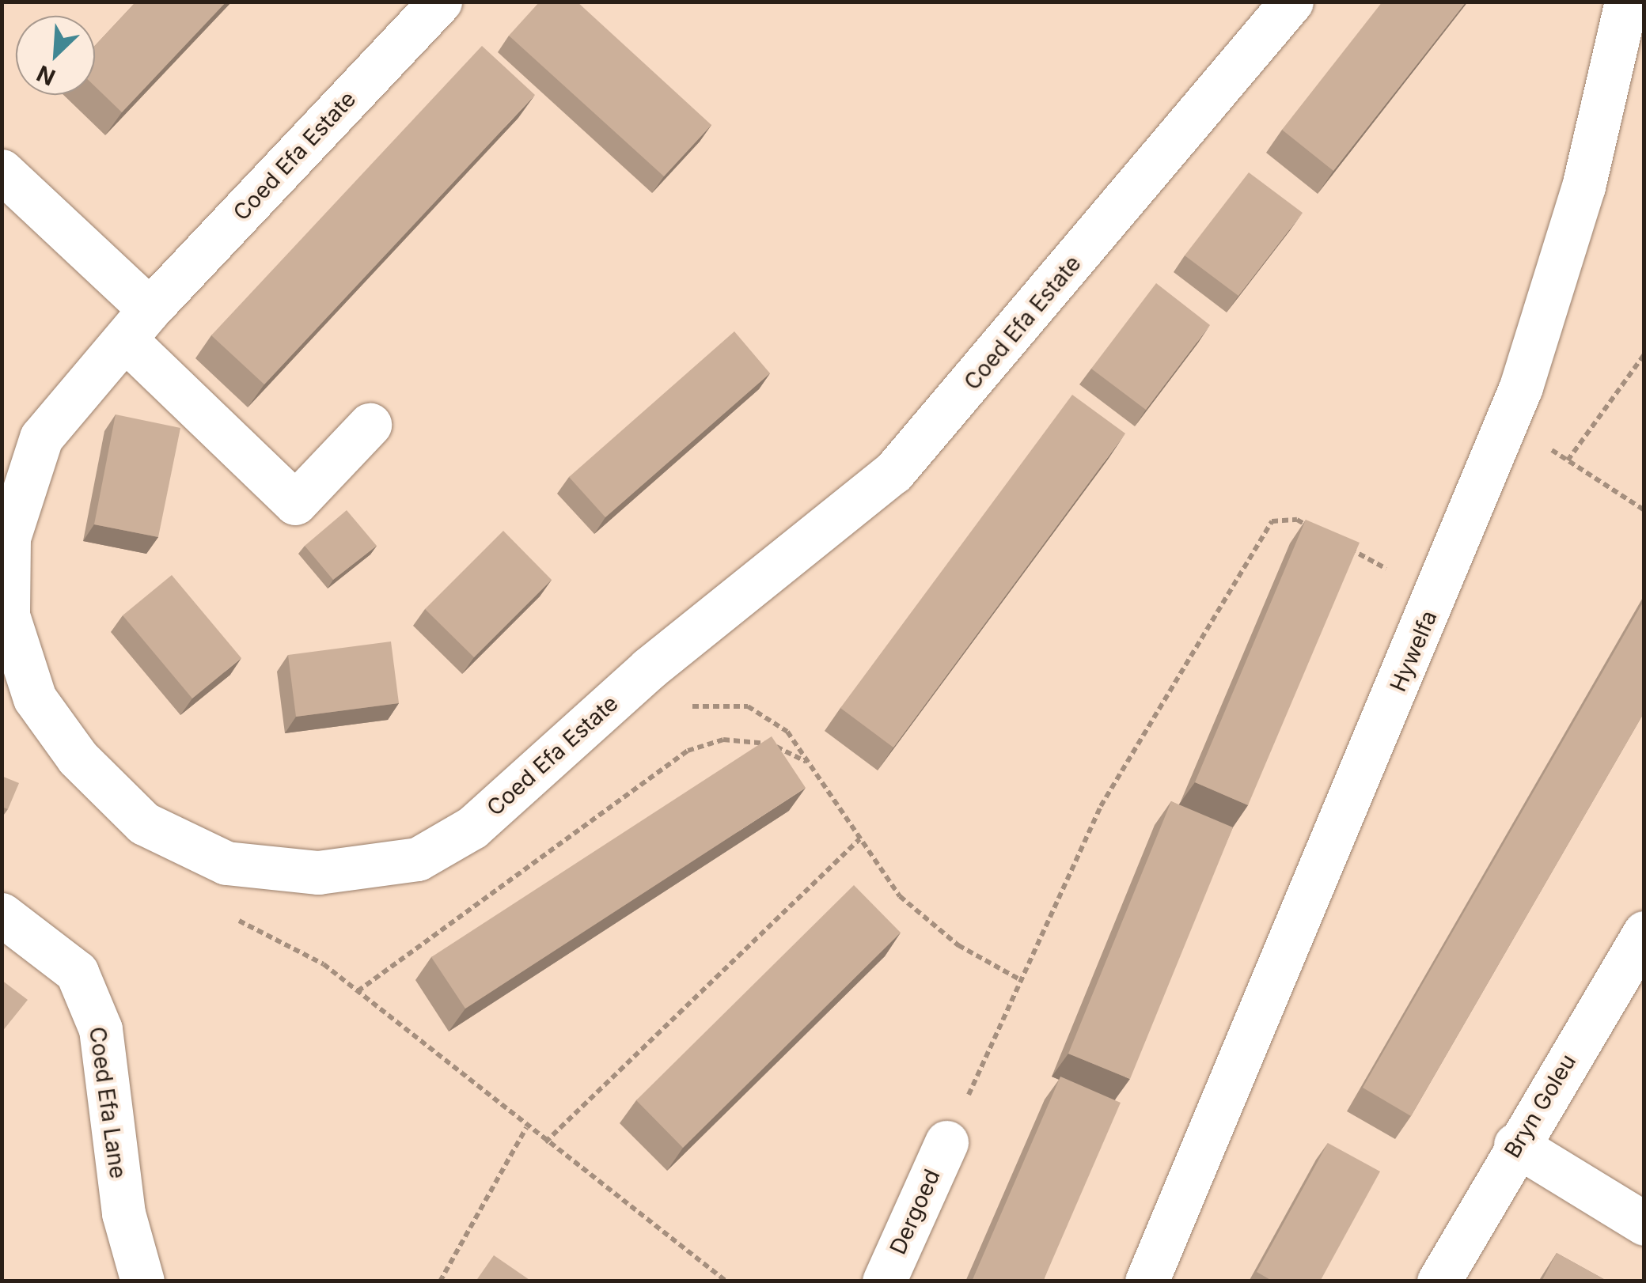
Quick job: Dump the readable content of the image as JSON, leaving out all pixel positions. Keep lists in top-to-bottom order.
{
  "streets": {
    "street": [
      "Coed Efa Estate",
      "Hywelfa",
      "Coed Efa Lane",
      "Bryn Goleu",
      "Dergoed"
    ]
  },
  "north": "bottom left"
}
